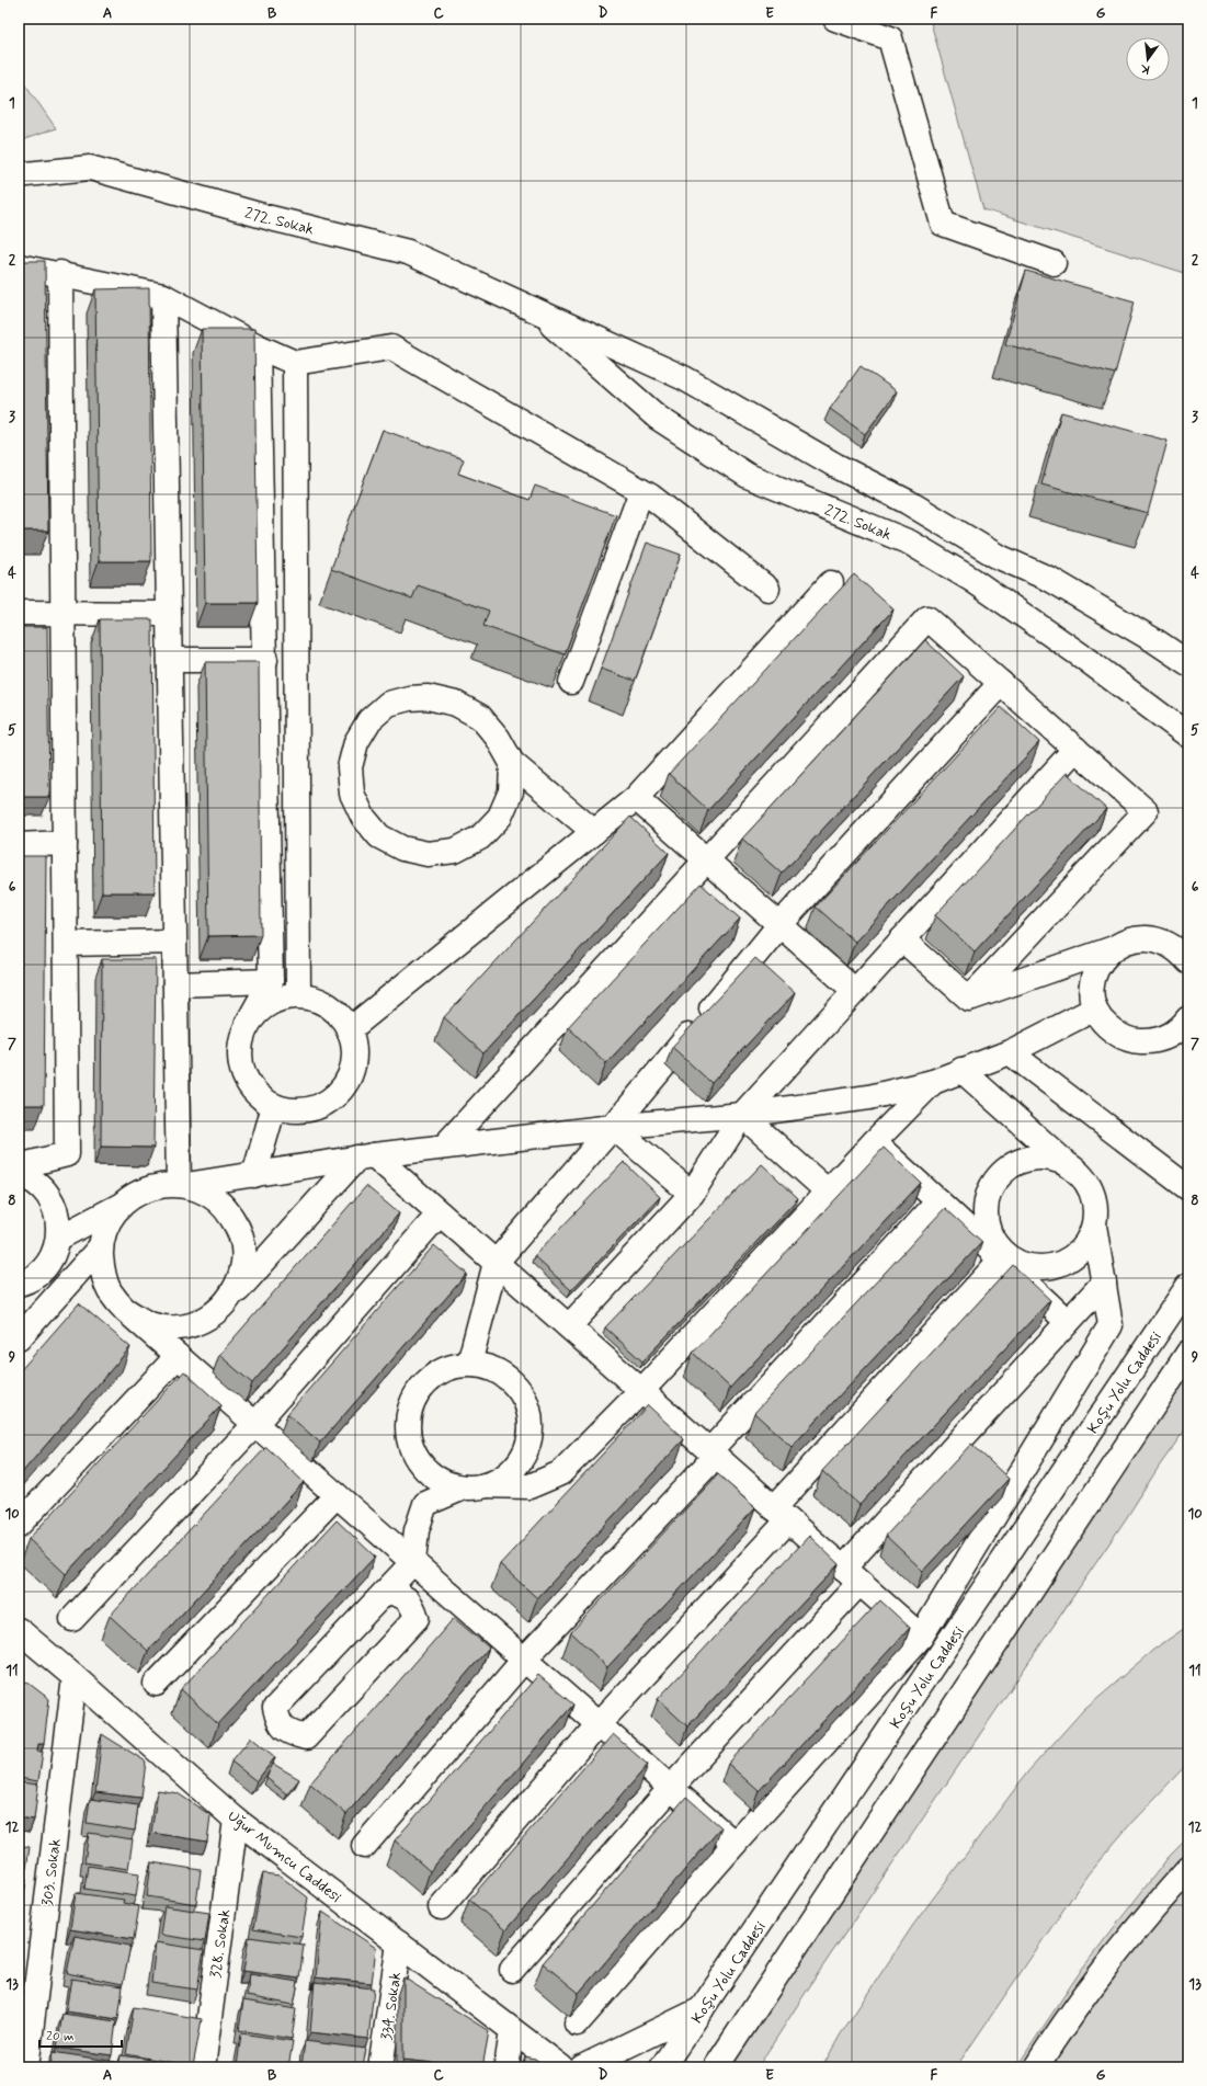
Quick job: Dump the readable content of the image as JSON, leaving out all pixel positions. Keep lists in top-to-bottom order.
{
  "streets": {
    "street": [
      "272. Sokak",
      "Koşu Yolu Caddesi",
      "Uğur Mumcu Caddesi",
      "303. Sokak",
      "328. Sokak",
      "334. Sokak"
    ]
  },
  "crossings": [
    ["Uğur Mumcu Caddesi", "303. Sokak"],
    ["Uğur Mumcu Caddesi", "328. Sokak"],
    ["Uğur Mumcu Caddesi", "334. Sokak"]
  ],
  "scale_bar": "20 m",
  "north": "bottom",
  "grid": {
    "columns": [
      "A",
      "B",
      "C",
      "D",
      "E",
      "F",
      "G"
    ],
    "rows": [
      "1",
      "2",
      "3",
      "4",
      "5",
      "6",
      "7",
      "8",
      "9",
      "10",
      "11",
      "12",
      "13"
    ]
  }
}
